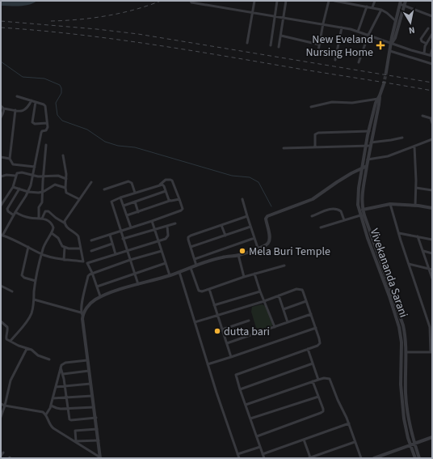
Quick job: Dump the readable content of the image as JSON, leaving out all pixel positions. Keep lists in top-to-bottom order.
{
  "streets": {
    "street": ["Vivekananda Sarani"]
  },
  "places": {
    "health": ["New Eveland Nursing Home"],
    "other": ["Mela Buri Temple", "dutta bari"]
  },
  "north": "bottom"
}
